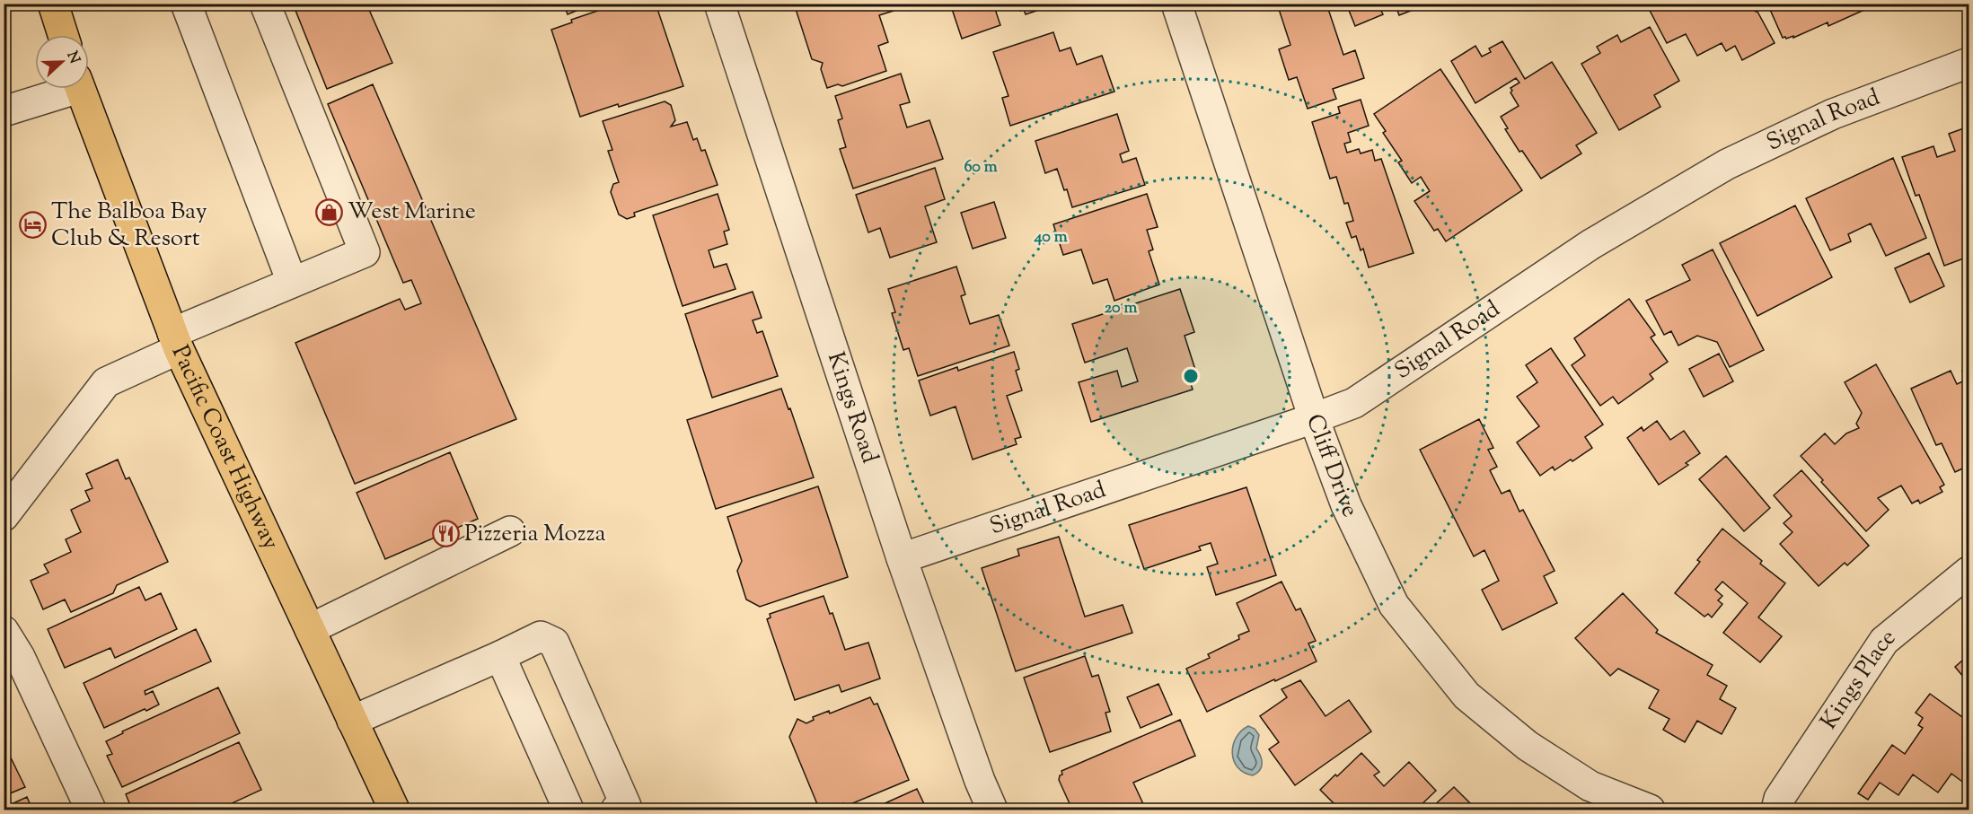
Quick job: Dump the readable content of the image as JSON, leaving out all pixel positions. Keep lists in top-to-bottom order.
{
  "streets": {
    "highway": ["Pacific Coast Highway"],
    "street": [
      "Signal Road",
      "Kings Road",
      "Cliff Drive",
      "Kings Place"
    ]
  },
  "crossings": [
    ["Signal Road", "Kings Road"],
    ["Signal Road", "Cliff Drive"]
  ],
  "places": {
    "shop": ["West Marine"],
    "hotel": ["The Balboa Bay Club & Resort"],
    "restaurant": ["Pizzeria Mozza"]
  },
  "north": "right",
  "rings": ["60 m", "40 m", "20 m"]
}
